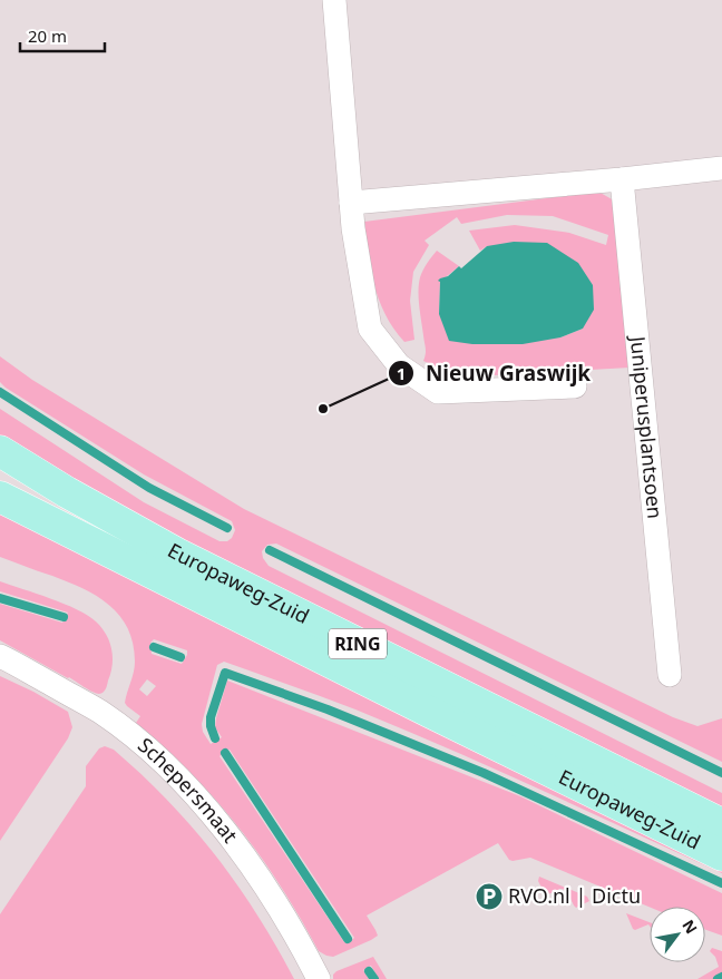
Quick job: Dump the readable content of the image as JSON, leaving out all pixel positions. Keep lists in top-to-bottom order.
{
  "streets": {
    "main road": ["Europaweg-Zuid", "RING"],
    "street": ["Juniperusplantsoen", "Schepersmaat"]
  },
  "places": {
    "other": ["Nieuw Graswijk"],
    "parking": ["RVO.nl | Dictu"]
  },
  "scale_bar": "20 m",
  "north": "top right"
}
